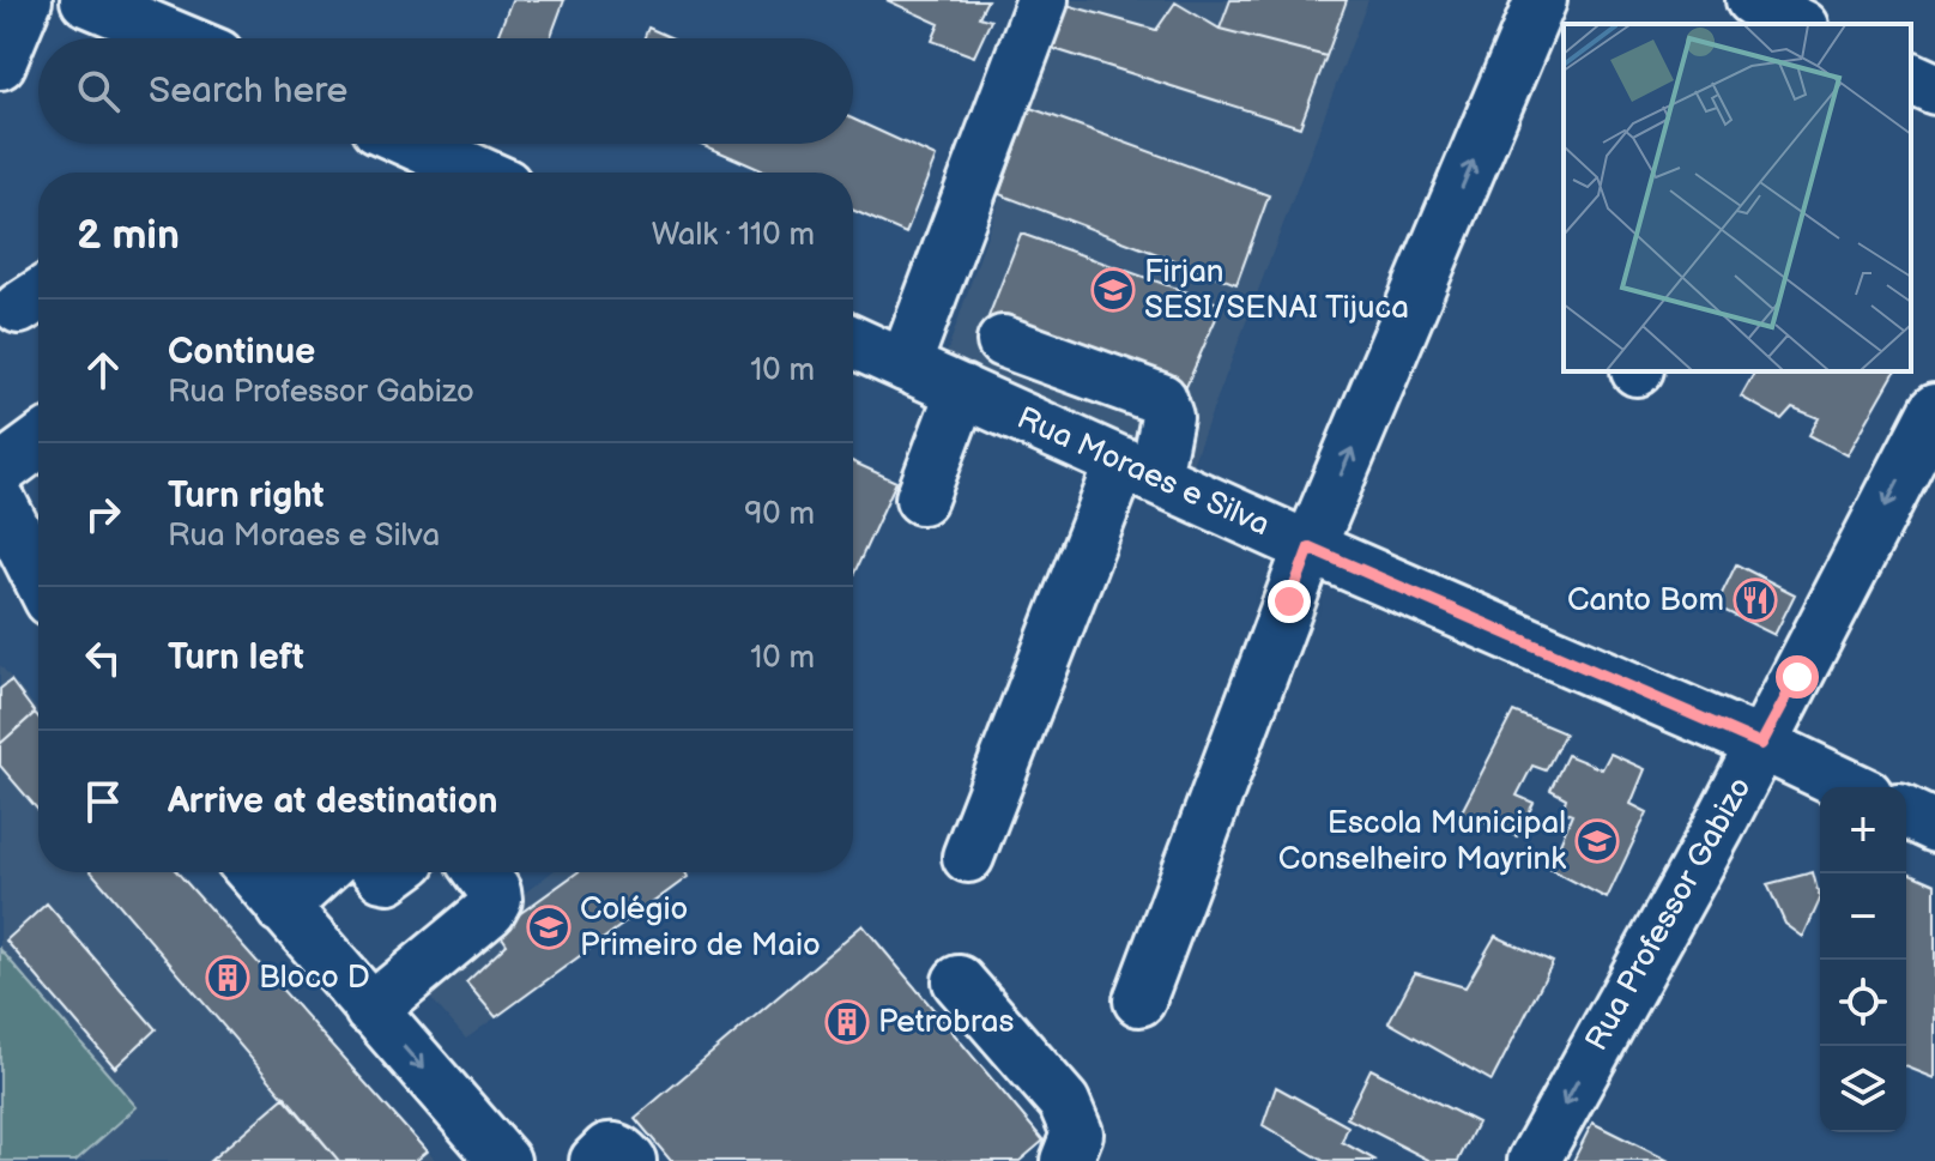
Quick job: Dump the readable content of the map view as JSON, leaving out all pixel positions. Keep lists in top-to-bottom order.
{
  "streets": {
    "street": ["Rua Moraes e Silva", "Rua Professor Gabizo"]
  },
  "crossings": [
    ["Rua Moraes e Silva", "Rua Professor Gabizo"]
  ],
  "one_way": ["Rua Professor Gabizo"],
  "places": {
    "school or university": ["Firjan SESI/SENAI Tijuca", "Escola Municipal Conselheiro Mayrink", "Colégio Primeiro de Maio"],
    "restaurant": ["Canto Bom"],
    "building": ["Bloco D", "Petrobras"]
  },
  "page": {
    "search": "Search here",
    "heading": ["2 min", "Walk · 110 m"],
    "list": [
      ["Continue", "Rua Professor Gabizo", "10 m"],
      ["Turn right", "Rua Moraes e Silva", "90 m"],
      ["Turn left", "10 m"],
      "Arrive at destination"
    ],
    "map_buttons": ["+", "−"]
  }
}
